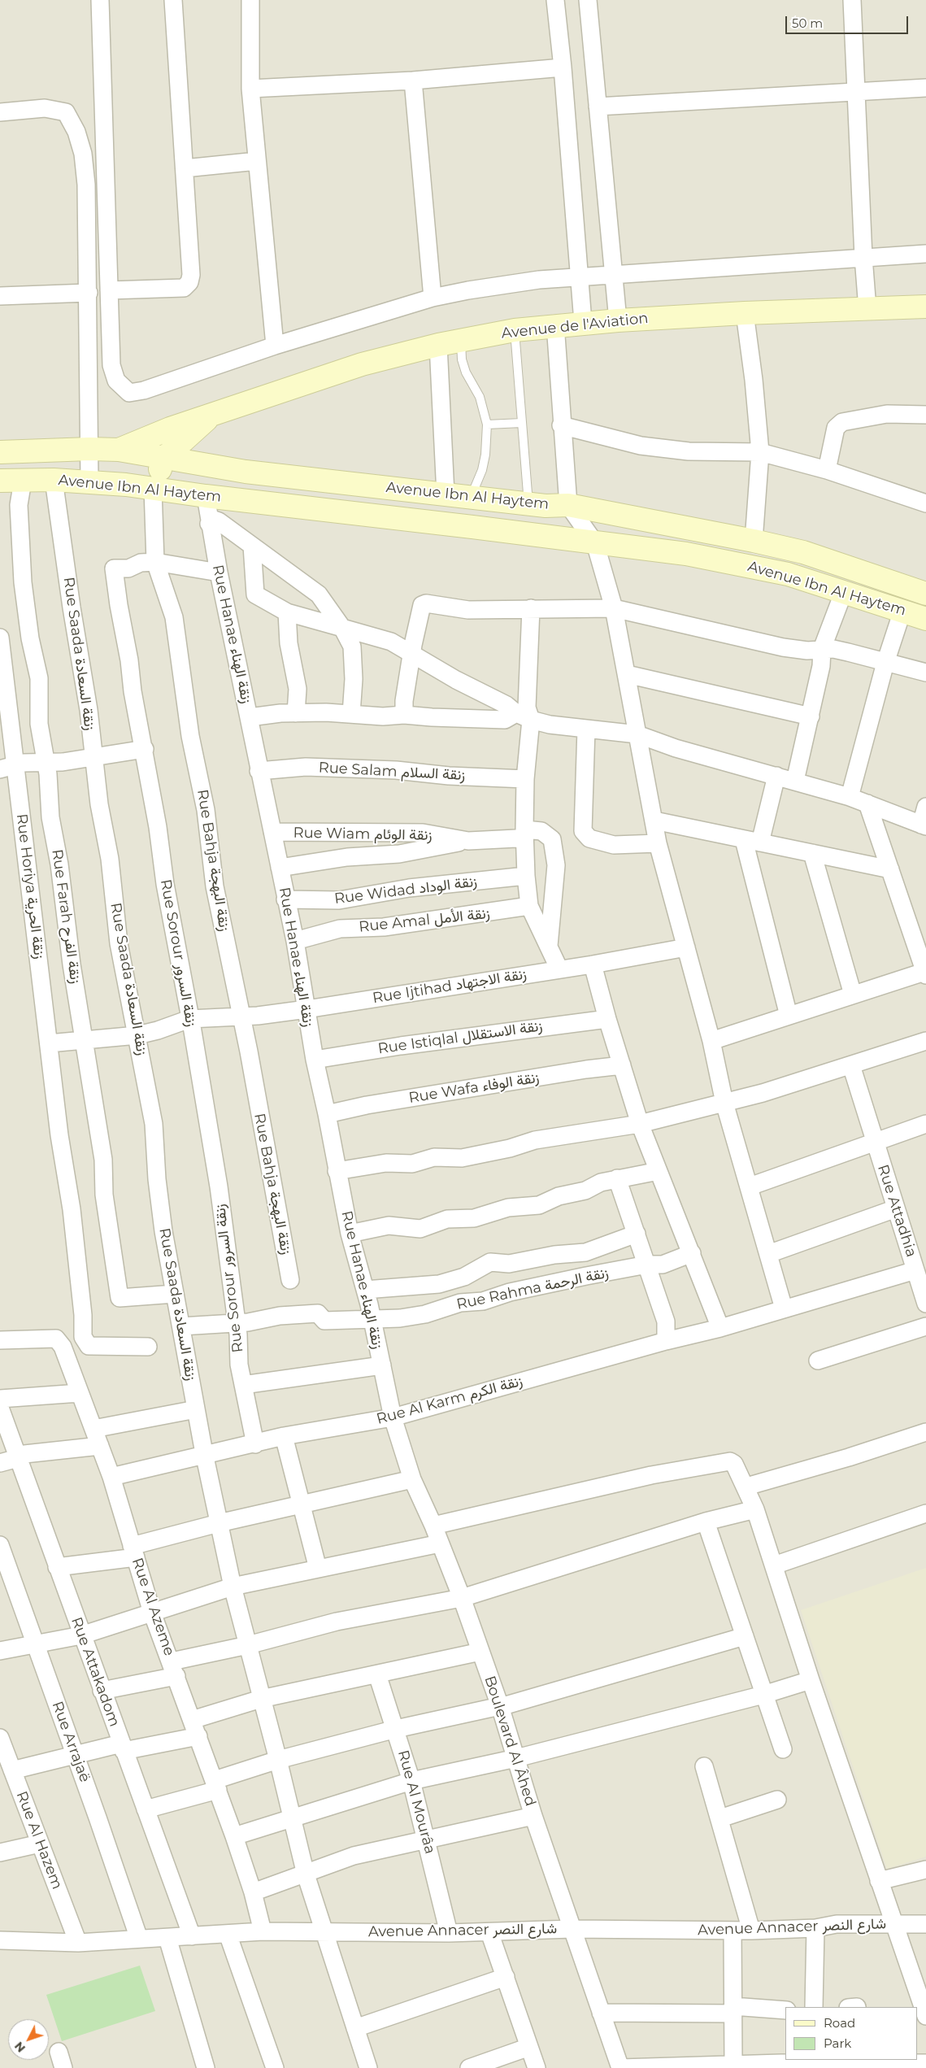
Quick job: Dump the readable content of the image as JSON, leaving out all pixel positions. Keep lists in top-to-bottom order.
{
  "streets": {
    "street": [
      "Avenue de l'Aviation",
      "Avenue Ibn Al Haytem",
      "Rue Hanae زنقة الهناء",
      "Rue Saada زنقة السعادة",
      "Rue Salam زنقة السلام",
      "Rue Wiam زنقة الوئام",
      "Rue Bahja زنقة البهجة",
      "Rue Horiya زنقة الحرية",
      "Rue Widad زنقة الوداد",
      "Rue Farah زنقة الفرح",
      "Rue Amal زنقة الأمل",
      "Rue Sorour زنقة السرور",
      "Rue Ijtihad زنقة الاجتهاد",
      "Rue Istiqlal زنقة الاستقلال",
      "Rue Wafa زنقة الوفاء",
      "Rue Attadhia",
      "Rue Rahma زنقة الرحمة",
      "Rue Al Karm زنقة الكرم",
      "Rue Al Azeme",
      "Rue Attakadom",
      "Boulevard Al Âhed",
      "Rue Arrajaë",
      "Rue Al Mourâa",
      "Rue Al Hazem",
      "Avenue Annacer شارع النصر"
    ]
  },
  "crossings": [
    ["Avenue de l'Aviation", "Avenue Ibn Al Haytem"],
    ["Avenue de l'Aviation", "Rue Bahja زنقة البهجة"],
    ["Avenue Ibn Al Haytem", "Rue Hanae زنقة الهناء"],
    ["Avenue Ibn Al Haytem", "Rue Saada زنقة السعادة"],
    ["Avenue Ibn Al Haytem", "Rue Bahja زنقة البهجة"],
    ["Avenue Ibn Al Haytem", "Rue Farah زنقة الفرح"],
    ["Rue Hanae زنقة الهناء", "Rue Salam زنقة السلام"],
    ["Rue Hanae زنقة الهناء", "Rue Wiam زنقة الوئام"],
    ["Rue Hanae زنقة الهناء", "Rue Widad زنقة الوداد"],
    ["Rue Hanae زنقة الهناء", "Rue Amal زنقة الأمل"],
    ["Rue Hanae زنقة الهناء", "Rue Sorour زنقة السرور"],
    ["Rue Hanae زنقة الهناء", "Rue Ijtihad زنقة الاجتهاد"],
    ["Rue Hanae زنقة الهناء", "Rue Istiqlal زنقة الاستقلال"],
    ["Rue Hanae زنقة الهناء", "Rue Wafa زنقة الوفاء"],
    ["Rue Hanae زنقة الهناء", "Rue Rahma زنقة الرحمة"],
    ["Rue Hanae زنقة الهناء", "Rue Al Karm زنقة الكرم"],
    ["Rue Hanae زنقة الهناء", "Boulevard Al Âhed"],
    ["Rue Saada زنقة السعادة", "Rue Farah زنقة الفرح"],
    ["Rue Saada زنقة السعادة", "Rue Ijtihad زنقة الاجتهاد"],
    ["Rue Saada زنقة السعادة", "Rue Al Karm زنقة الكرم"],
    ["Rue Saada زنقة السعادة", "Avenue Annacer شارع النصر"],
    ["Rue Bahja زنقة البهجة", "Rue Sorour زنقة السرور"],
    ["Rue Bahja زنقة البهجة", "Rue Ijtihad زنقة الاجتهاد"],
    ["Rue Horiya زنقة الحرية", "Rue Ijtihad زنقة الاجتهاد"],
    ["Rue Farah زنقة الفرح", "Rue Ijtihad زنقة الاجتهاد"],
    ["Rue Sorour زنقة السرور", "Rue Ijtihad زنقة الاجتهاد"],
    ["Rue Sorour زنقة السرور", "Rue Rahma زنقة الرحمة"],
    ["Rue Sorour زنقة السرور", "Rue Al Karm زنقة الكرم"],
    ["Rue Attadhia", "Rue Al Karm زنقة الكرم"],
    ["Rue Al Karm زنقة الكرم", "Rue Al Azeme"],
    ["Rue Al Karm زنقة الكرم", "Boulevard Al Âhed"],
    ["Rue Al Azeme", "Avenue Annacer شارع النصر"],
    ["Rue Attakadom", "Avenue Annacer شارع النصر"],
    ["Boulevard Al Âhed", "Avenue Annacer شارع النصر"],
    ["Rue Arrajaë", "Avenue Annacer شارع النصر"],
    ["Rue Al Mourâa", "Avenue Annacer شارع النصر"],
    ["Rue Al Hazem", "Avenue Annacer شارع النصر"]
  ],
  "legend": ["Road", "Park"],
  "scale_bar": "50 m",
  "north": "bottom left"
}
